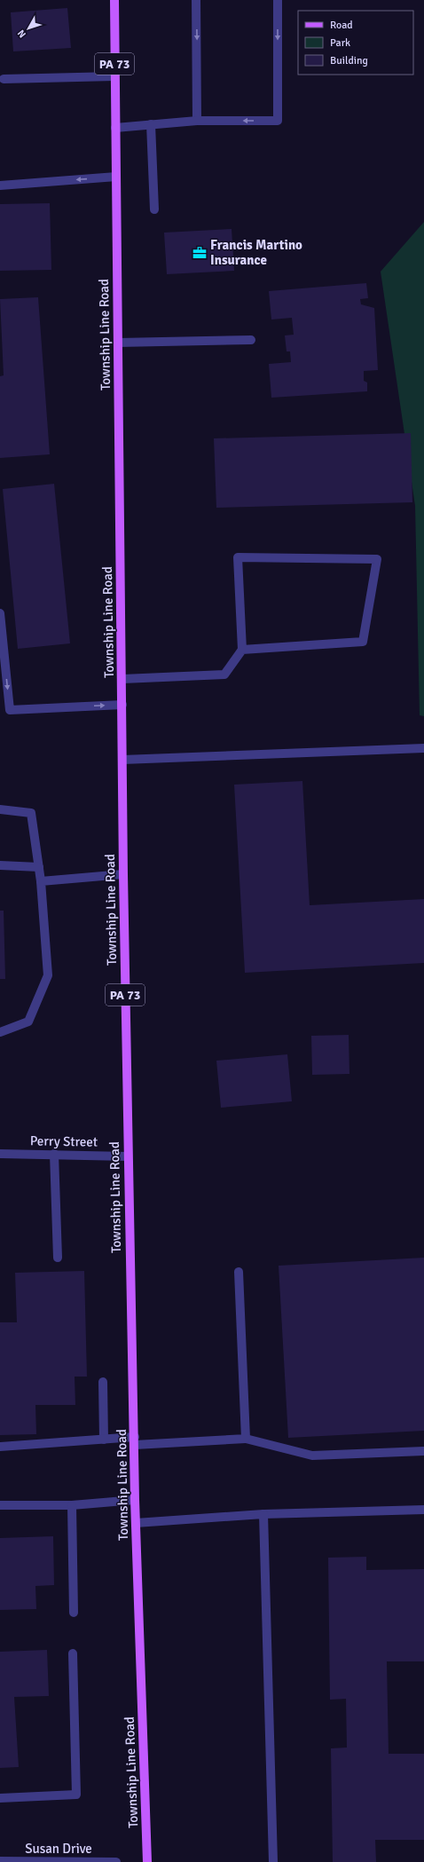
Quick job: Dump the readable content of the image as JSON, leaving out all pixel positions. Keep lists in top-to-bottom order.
{
  "streets": {
    "main road": ["PA 73", "Township Line Road"],
    "street": ["Perry Street", "Susan Drive"]
  },
  "crossings": [
    ["Township Line Road", "Perry Street"]
  ],
  "places": {
    "office": ["Francis Martino Insurance"]
  },
  "legend": ["Road", "Park", "Building"],
  "north": "bottom left"
}
